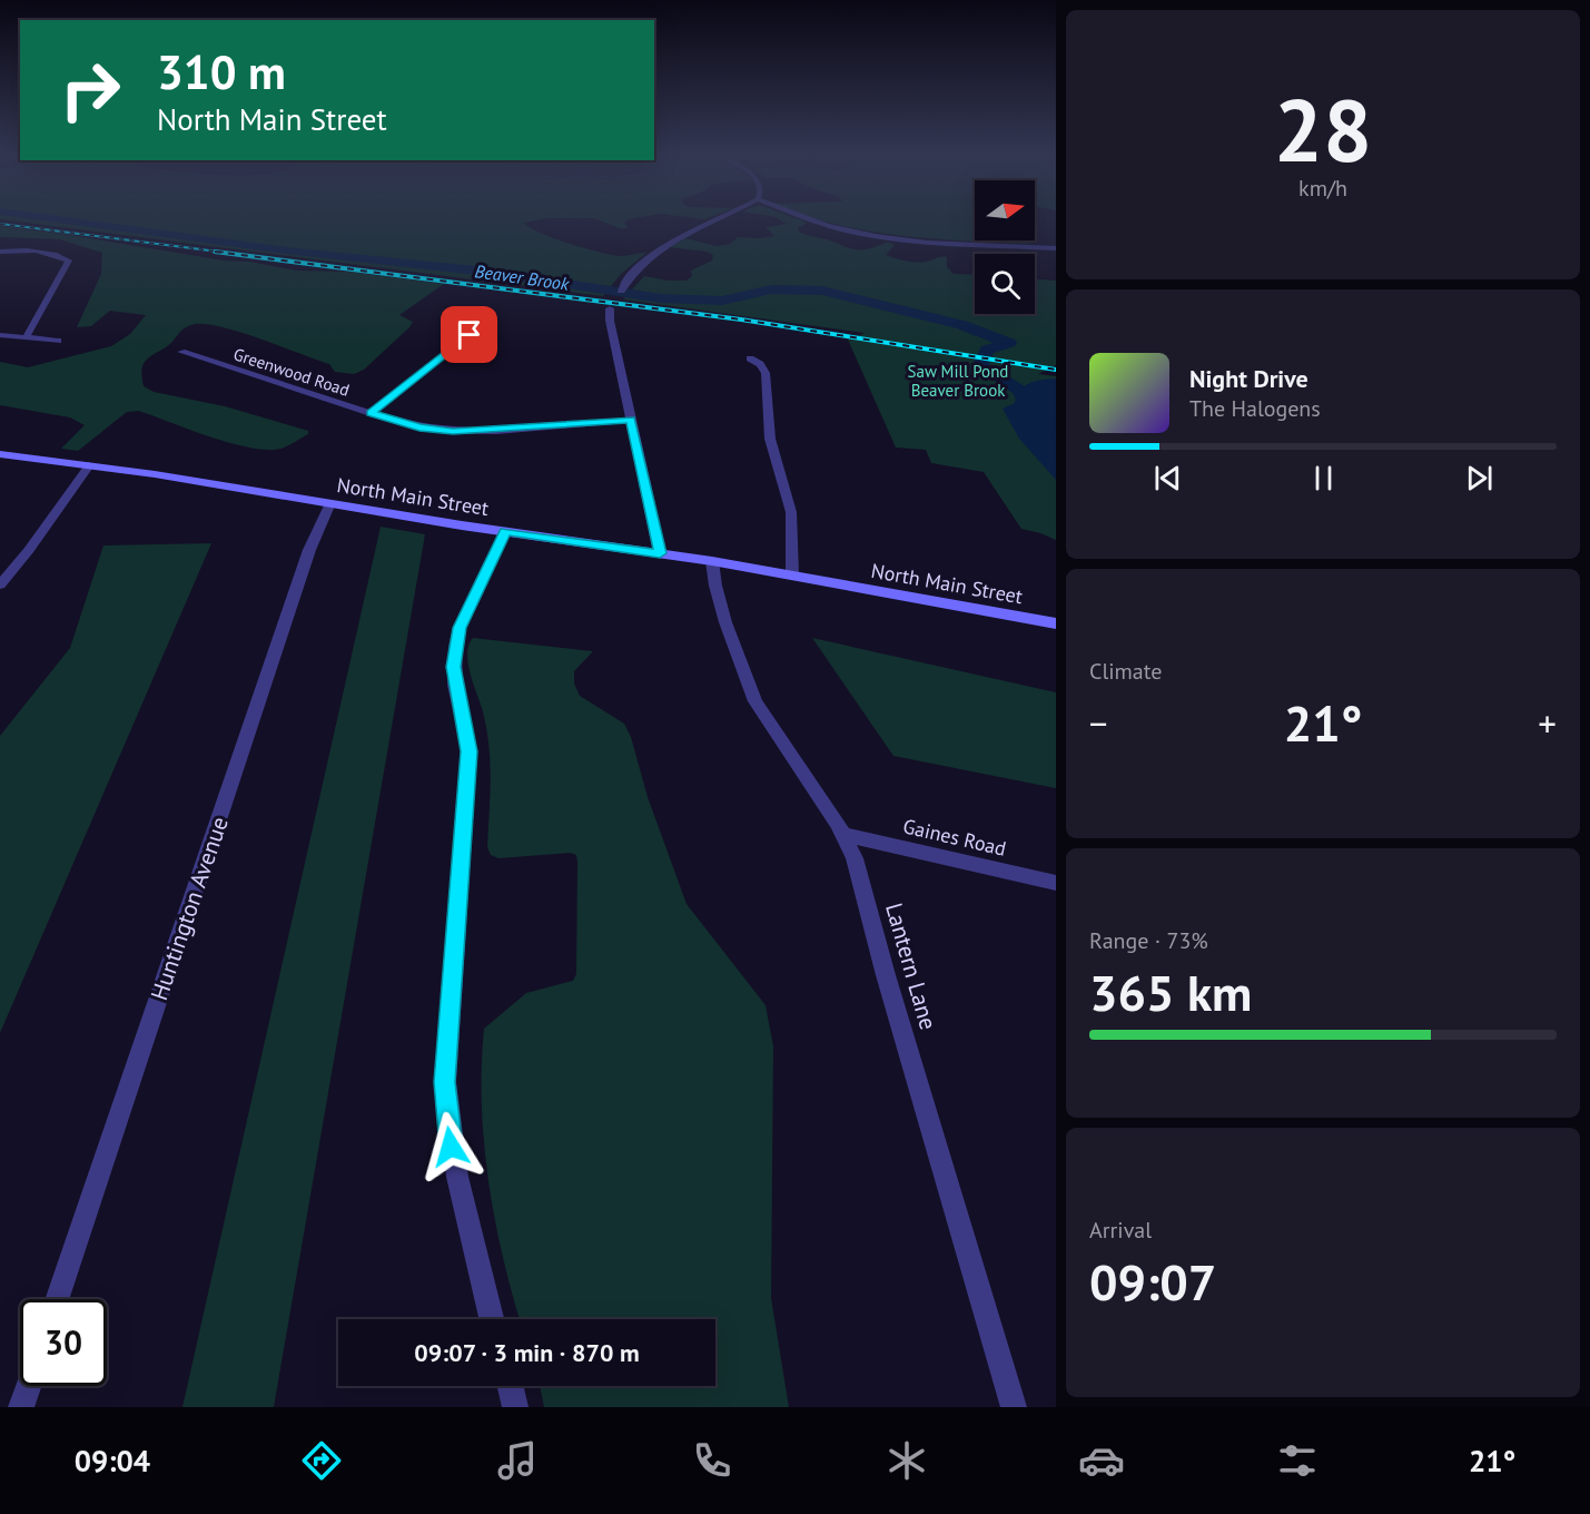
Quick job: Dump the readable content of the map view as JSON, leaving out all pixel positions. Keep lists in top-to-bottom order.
{
  "streets": {
    "main road": ["North Main Street"],
    "street": [
      "Greenwood Road",
      "Gaines Road",
      "Huntington Avenue",
      "Lantern Lane"
    ]
  },
  "crossings": [
    ["North Main Street", "Huntington Avenue"],
    ["North Main Street", "Lantern Lane"],
    ["Gaines Road", "Lantern Lane"]
  ],
  "water": ["Beaver Brook"],
  "parks": ["Saw Mill Pond Beaver Brook"],
  "north": "right",
  "page": {
    "tile": [
      ["28", "km/h"],
      "Climate",
      ["Range · 73%", "365 km"],
      ["Arrival", "09:07"]
    ],
    "turn": ["310 m", "North Main Street"],
    "song": ["Night Drive", "The Halogens"],
    "heat": ["−", "21°", "+"],
    "limit": "30",
    "trip": "09:07 · 3 min · 870 m",
    "tabs": ["09:04", "21°"]
  }
}
